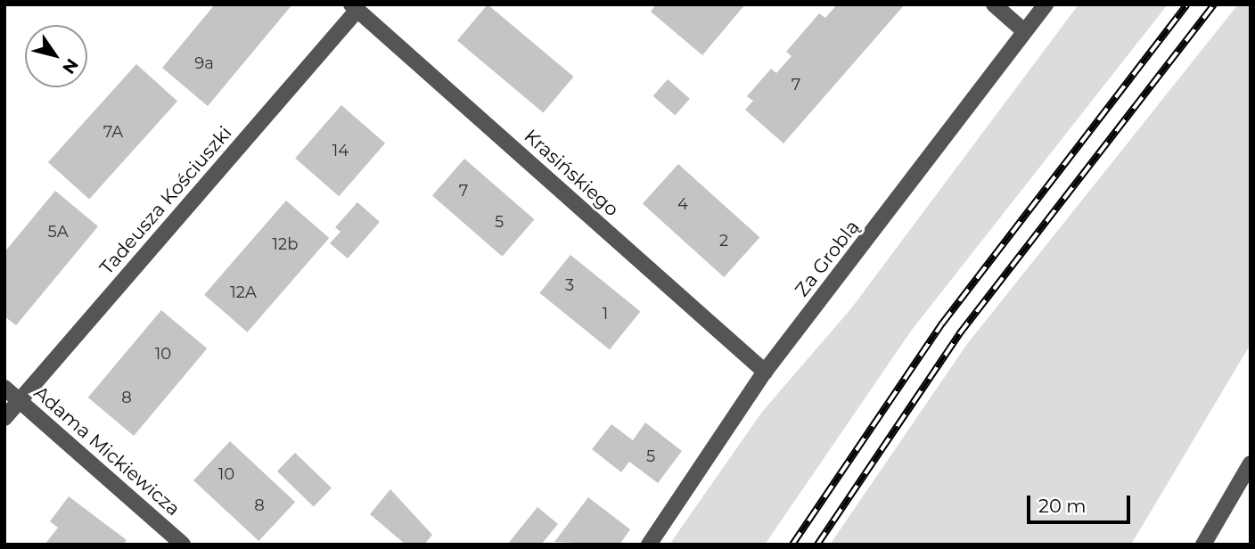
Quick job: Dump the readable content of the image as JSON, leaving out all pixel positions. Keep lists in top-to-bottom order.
{
  "streets": {
    "street": [
      "Krasińskiego",
      "Tadeusza Kościuszki",
      "Za Groblą",
      "Adama Mickiewicza"
    ]
  },
  "crossings": [
    ["Krasińskiego", "Tadeusza Kościuszki"],
    ["Krasińskiego", "Za Groblą"],
    ["Tadeusza Kościuszki", "Adama Mickiewicza"]
  ],
  "house_numbers": [
    "9a",
    "7",
    "7A",
    "14",
    "7",
    "4",
    "5",
    "5A",
    "2",
    "12b",
    "3",
    "12A",
    "1",
    "10",
    "8",
    "5",
    "10",
    "8"
  ],
  "scale_bar": "20 m",
  "north": "bottom right"
}
